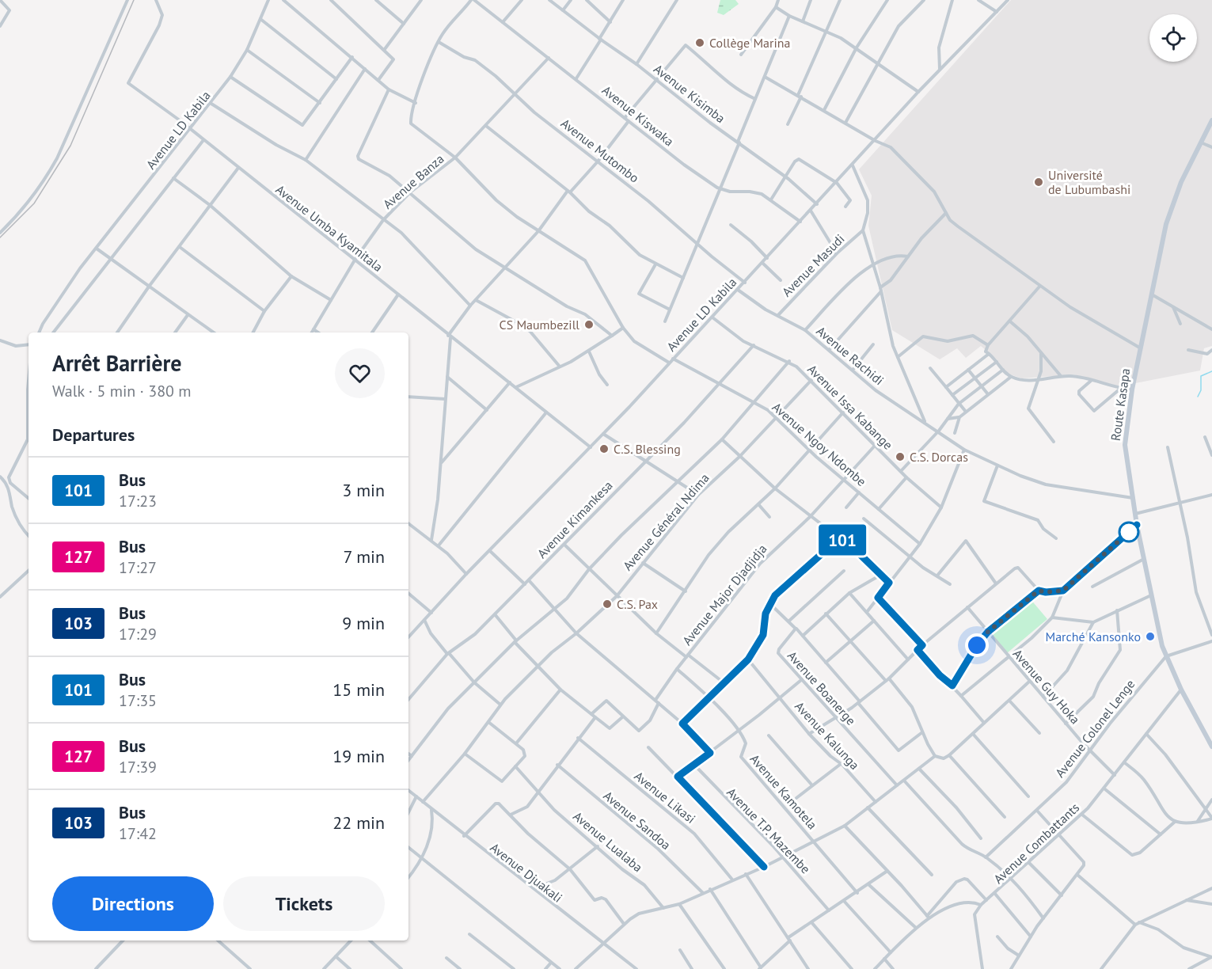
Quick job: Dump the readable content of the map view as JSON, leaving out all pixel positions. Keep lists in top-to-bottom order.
{
  "streets": {
    "main road": ["Route Kasapa"],
    "street": [
      "Avenue Kisimba",
      "Avenue Kiswaka",
      "Avenue LD Kabila",
      "Avenue Mutombo",
      "Avenue Banza",
      "Avenue Umba Kyamitala",
      "Avenue Masudi",
      "Avenue Rachidi",
      "Avenue Issa Kabange",
      "Avenue Ngoy Ndombe",
      "Avenue Kimankesa",
      "Avenue Général Ndima",
      "Avenue Major Djadjidja",
      "Avenue Guy Hoka",
      "Avenue Boanerge",
      "Avenue Colonel Lenge",
      "Avenue Kalunga",
      "Avenue Kamotela",
      "Avenue Likasi",
      "Avenue Sandoa",
      "Avenue T.P. Mazembe",
      "Avenue Lualaba",
      "Avenue Combattants",
      "Avenue Djuakali"
    ]
  },
  "crossings": [
    ["Avenue Kisimba", "Avenue LD Kabila"],
    ["Avenue Kiswaka", "Avenue LD Kabila"],
    ["Avenue Kiswaka", "Avenue Banza"],
    ["Avenue LD Kabila", "Avenue Mutombo"],
    ["Avenue LD Kabila", "Avenue Umba Kyamitala"],
    ["Avenue LD Kabila", "Avenue Rachidi"],
    ["Avenue LD Kabila", "Avenue Issa Kabange"],
    ["Avenue LD Kabila", "Avenue Ngoy Ndombe"],
    ["Avenue Mutombo", "Avenue Banza"],
    ["Avenue Banza", "Avenue Umba Kyamitala"],
    ["Avenue Masudi", "Avenue Rachidi"],
    ["Avenue Rachidi", "Route Kasapa"],
    ["Route Kasapa", "Avenue Colonel Lenge"],
    ["Route Kasapa", "Avenue Combattants"],
    ["Avenue Issa Kabange", "Avenue Kimankesa"],
    ["Avenue Issa Kabange", "Avenue Général Ndima"],
    ["Avenue Issa Kabange", "Avenue Major Djadjidja"],
    ["Avenue Ngoy Ndombe", "Avenue Kimankesa"],
    ["Avenue Ngoy Ndombe", "Avenue Général Ndima"],
    ["Avenue Ngoy Ndombe", "Avenue Major Djadjidja"],
    ["Avenue Général Ndima", "Avenue Djuakali"],
    ["Avenue Guy Hoka", "Avenue Colonel Lenge"],
    ["Avenue Guy Hoka", "Avenue Combattants"]
  ],
  "places": [
    "Collège Marina",
    "Université de Lubumbashi",
    "CS Maumbezill",
    "C.S. Blessing",
    "C.S. Dorcas",
    "C.S. Pax",
    "Marché Kansonko"
  ],
  "lines": ["bus line 101"],
  "page": {
    "on_map": "101",
    "heading": [
      ["Arrêt Barrière", "Walk · 5 min · 380 m"],
      "Departures"
    ],
    "list": [
      {
        "mark": "101",
        "name": "Bus",
        "note": "17:23",
        "value": "3 min"
      },
      {
        "mark": "127",
        "name": "Bus",
        "note": "17:27",
        "value": "7 min"
      },
      {
        "mark": "103",
        "name": "Bus",
        "note": "17:29",
        "value": "9 min"
      },
      {
        "mark": "101",
        "name": "Bus",
        "note": "17:35",
        "value": "15 min"
      },
      {
        "mark": "127",
        "name": "Bus",
        "note": "17:39",
        "value": "19 min"
      },
      {
        "mark": "103",
        "name": "Bus",
        "note": "17:42",
        "value": "22 min"
      }
    ],
    "buttons": ["Directions", "Tickets"]
  }
}
